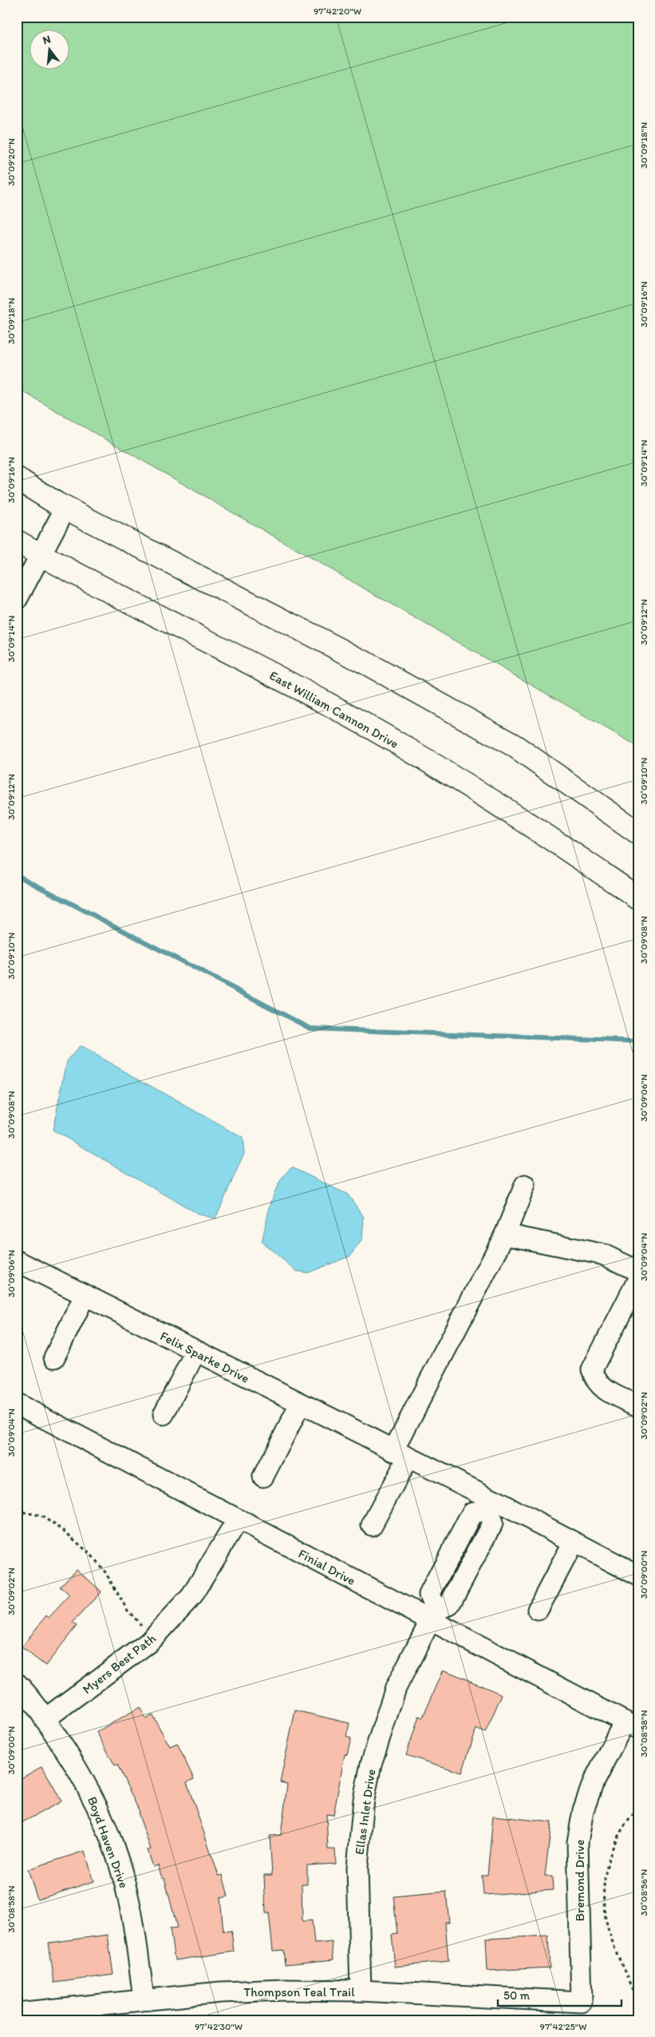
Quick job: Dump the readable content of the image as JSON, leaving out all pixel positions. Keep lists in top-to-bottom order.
{
  "streets": {
    "street": [
      "East William Cannon Drive",
      "Felix Sparke Drive",
      "Finial Drive",
      "Myers Best Path",
      "Ellas Inlet Drive",
      "Boyd Haven Drive",
      "Bremond Drive",
      "Thompson Teal Trail"
    ]
  },
  "crossings": [
    ["Finial Drive", "Myers Best Path"],
    ["Finial Drive", "Ellas Inlet Drive"],
    ["Finial Drive", "Bremond Drive"],
    ["Myers Best Path", "Boyd Haven Drive"],
    ["Ellas Inlet Drive", "Thompson Teal Trail"],
    ["Boyd Haven Drive", "Thompson Teal Trail"],
    ["Bremond Drive", "Thompson Teal Trail"]
  ],
  "scale_bar": "50 m",
  "north": "top",
  "coordinates": [
    "97°42'20\"W",
    "30°09'18\"N",
    "30°09'20\"N",
    "30°09'16\"N",
    "30°09'14\"N",
    "30°09'12\"N",
    "30°09'10\"N",
    "30°09'08\"N",
    "30°09'06\"N",
    "30°09'04\"N",
    "30°09'02\"N",
    "30°09'00\"N",
    "30°08'58\"N",
    "30°08'56\"N",
    "97°42'30\"W",
    "97°42'25\"W"
  ]
}
